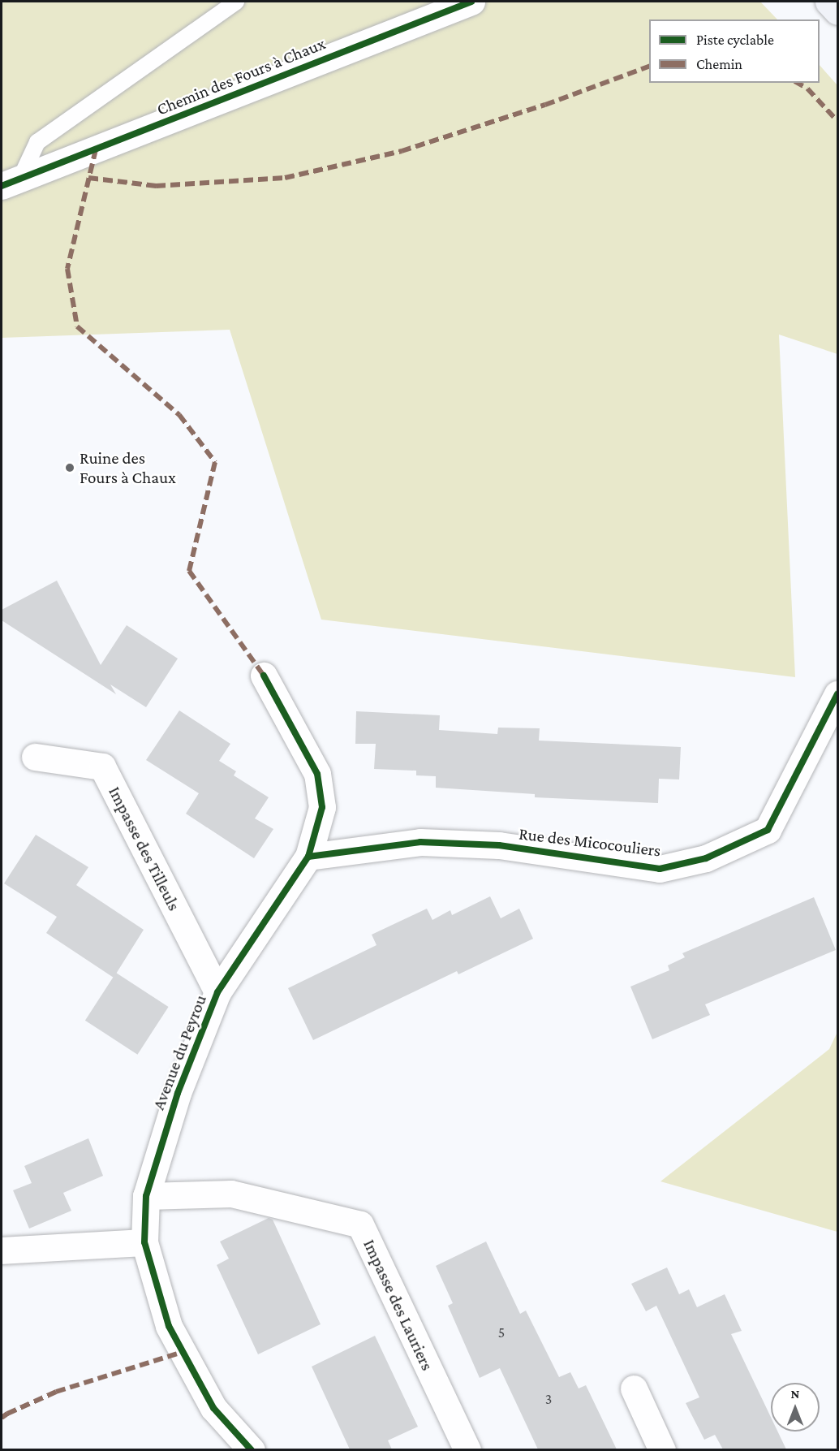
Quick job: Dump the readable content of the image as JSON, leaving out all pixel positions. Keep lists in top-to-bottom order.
{
  "streets": {
    "street": [
      "Chemin des Fours à Chaux",
      "Rue des Micocouliers",
      "Impasse des Tilleuls",
      "Avenue du Peyrou",
      "Impasse des Lauriers"
    ]
  },
  "crossings": [
    ["Rue des Micocouliers", "Avenue du Peyrou"],
    ["Impasse des Tilleuls", "Avenue du Peyrou"],
    ["Avenue du Peyrou", "Impasse des Lauriers"]
  ],
  "places": ["Ruine des Fours à Chaux"],
  "house_numbers": ["5", "3"],
  "legend": ["Piste cyclable", "Chemin"],
  "north": "top"
}
